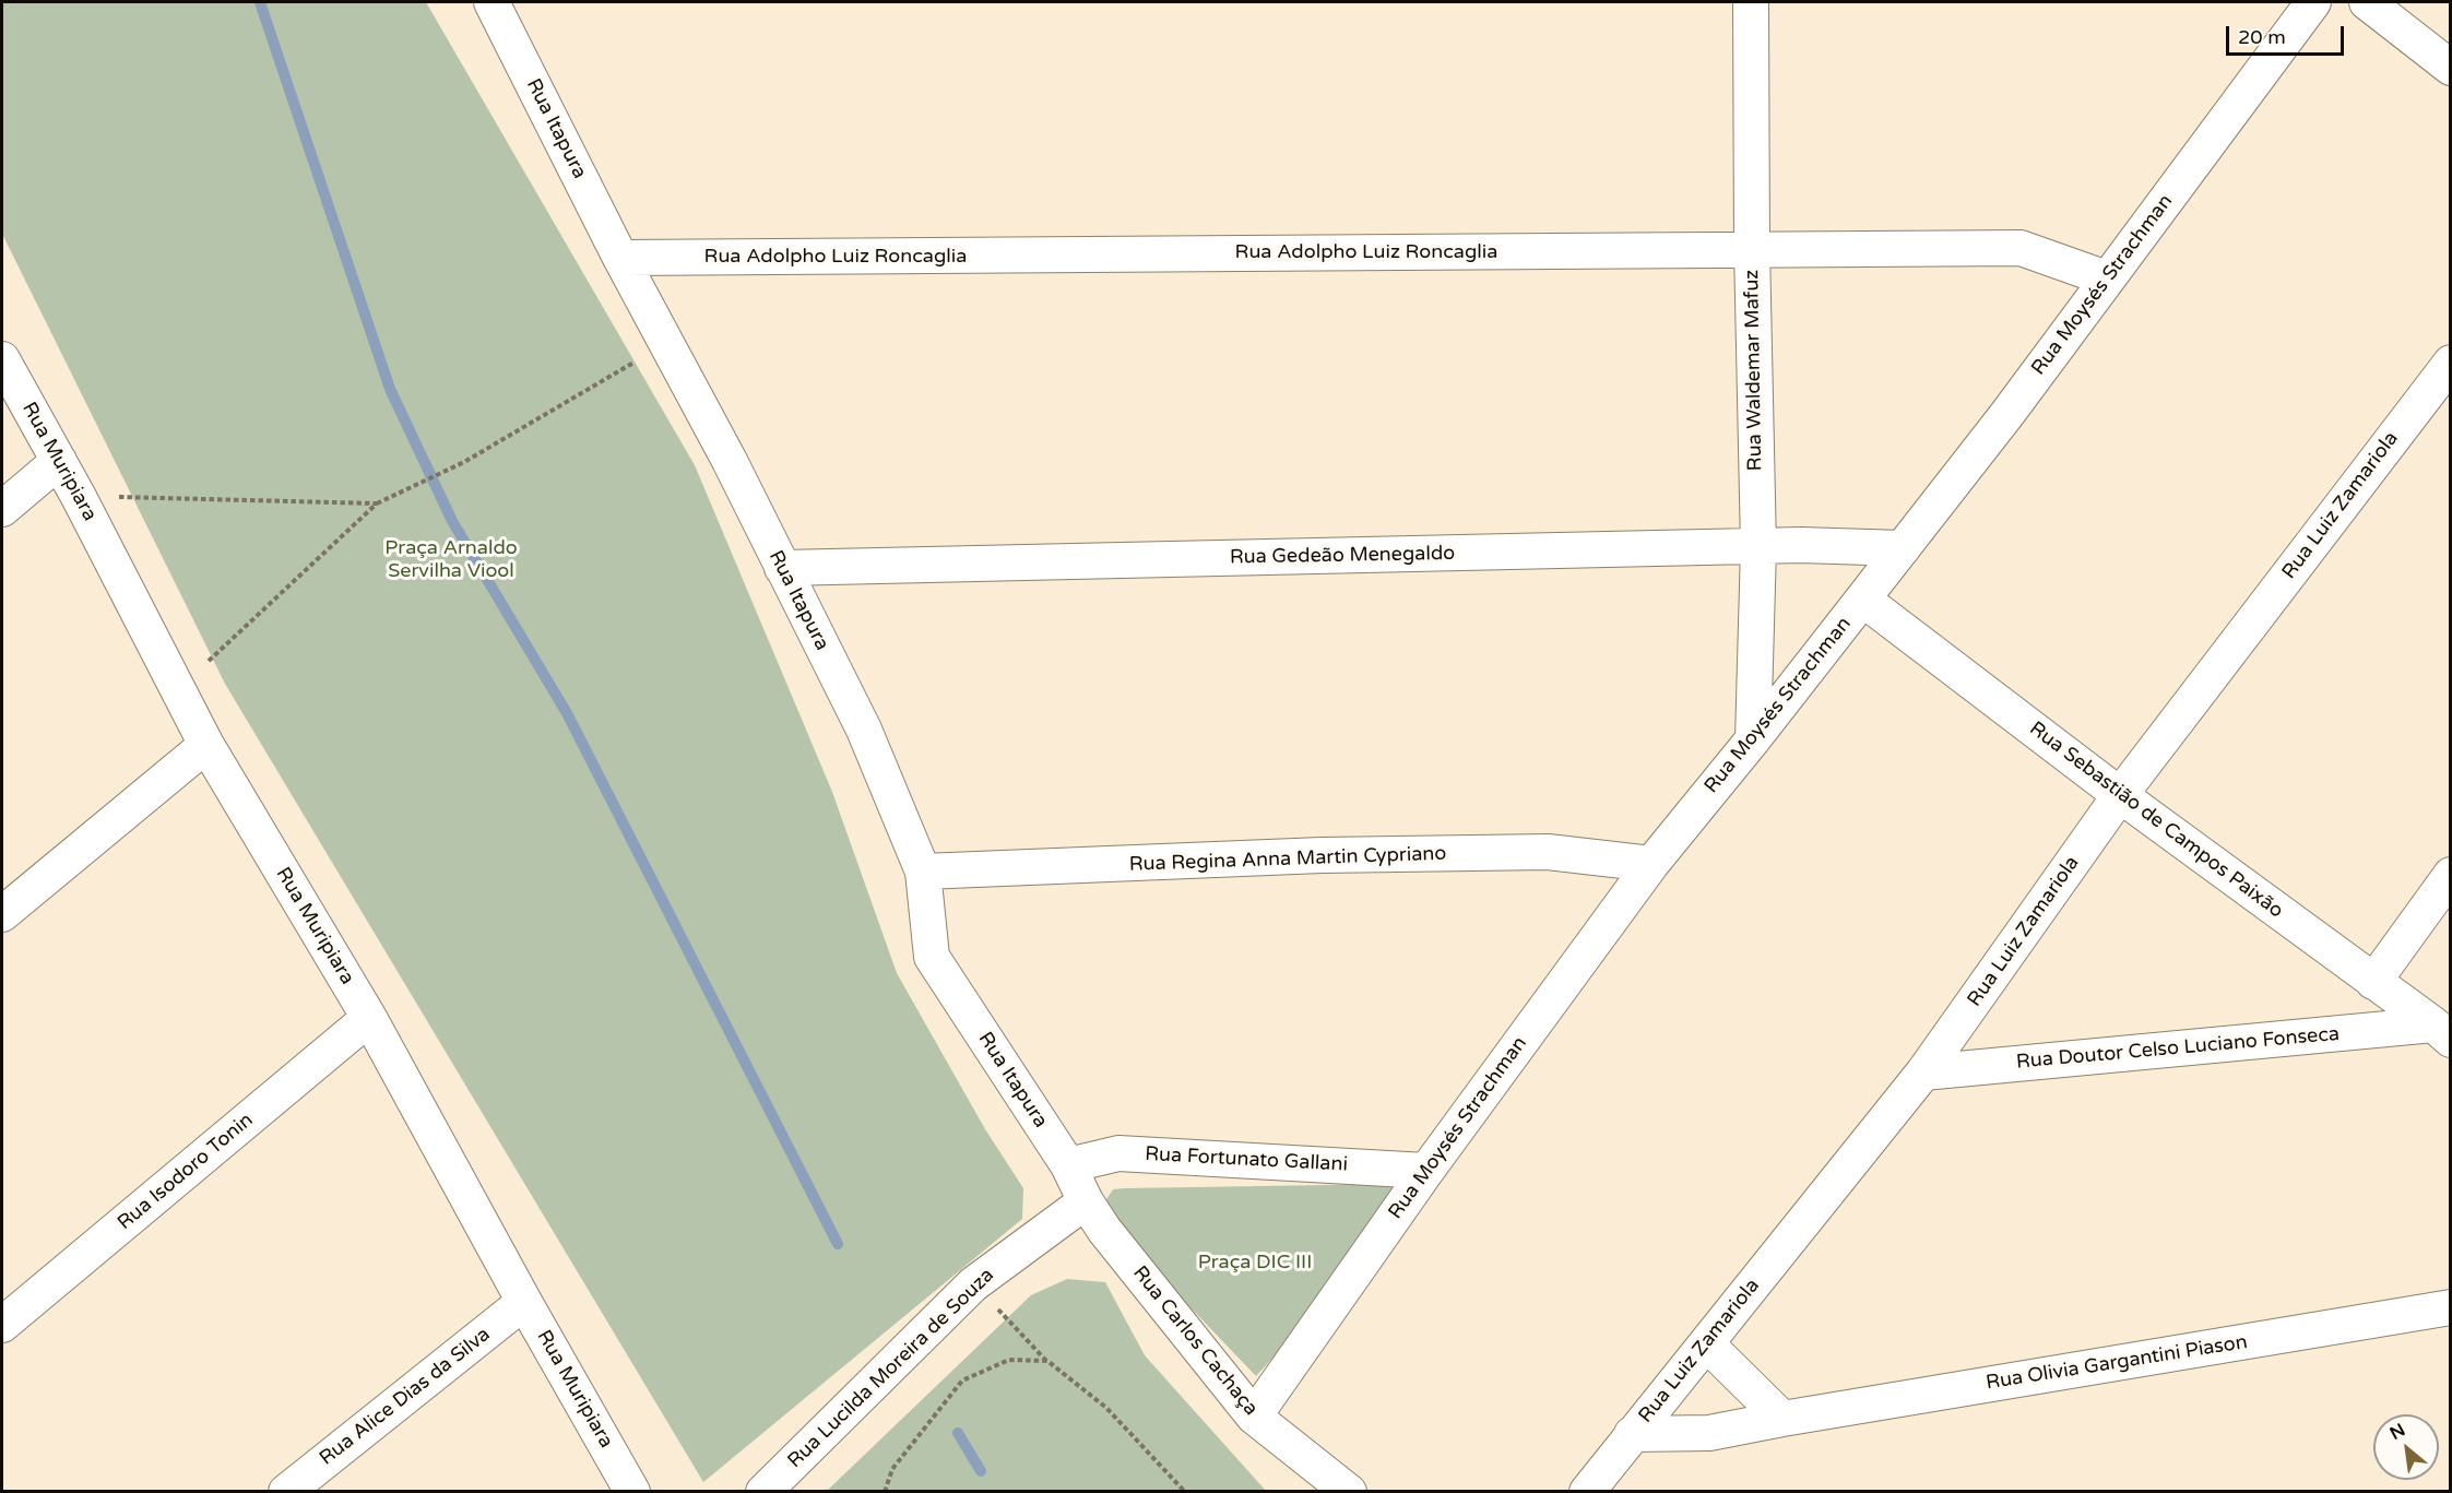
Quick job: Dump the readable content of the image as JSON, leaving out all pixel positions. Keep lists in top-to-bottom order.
{
  "streets": {
    "street": [
      "Rua Itapura",
      "Rua Adolpho Luiz Roncaglia",
      "Rua Moysés Strachman",
      "Rua Waldemar Mafuz",
      "Rua Muripiara",
      "Rua Luiz Zamariola",
      "Rua Gedeão Menegaldo",
      "Rua Sebastião de Campos Paixão",
      "Rua Regina Anna Martin Cypriano",
      "Rua Doutor Celso Luciano Fonseca",
      "Rua Fortunato Gallani",
      "Rua Isodoro Tonin",
      "Rua Carlos Cachaça",
      "Rua Olivia Gargantini Piason",
      "Rua Lucilda Moreira de Souza",
      "Rua Alice Dias da Silva"
    ]
  },
  "crossings": [
    ["Rua Itapura", "Rua Adolpho Luiz Roncaglia"],
    ["Rua Itapura", "Rua Gedeão Menegaldo"],
    ["Rua Itapura", "Rua Regina Anna Martin Cypriano"],
    ["Rua Itapura", "Rua Fortunato Gallani"],
    ["Rua Itapura", "Rua Carlos Cachaça"],
    ["Rua Itapura", "Rua Lucilda Moreira de Souza"],
    ["Rua Adolpho Luiz Roncaglia", "Rua Moysés Strachman"],
    ["Rua Adolpho Luiz Roncaglia", "Rua Waldemar Mafuz"],
    ["Rua Moysés Strachman", "Rua Waldemar Mafuz"],
    ["Rua Moysés Strachman", "Rua Gedeão Menegaldo"],
    ["Rua Moysés Strachman", "Rua Sebastião de Campos Paixão"],
    ["Rua Moysés Strachman", "Rua Regina Anna Martin Cypriano"],
    ["Rua Moysés Strachman", "Rua Fortunato Gallani"],
    ["Rua Moysés Strachman", "Rua Carlos Cachaça"],
    ["Rua Waldemar Mafuz", "Rua Gedeão Menegaldo"],
    ["Rua Muripiara", "Rua Isodoro Tonin"],
    ["Rua Muripiara", "Rua Alice Dias da Silva"],
    ["Rua Luiz Zamariola", "Rua Sebastião de Campos Paixão"],
    ["Rua Luiz Zamariola", "Rua Doutor Celso Luciano Fonseca"],
    ["Rua Luiz Zamariola", "Rua Olivia Gargantini Piason"],
    ["Rua Sebastião de Campos Paixão", "Rua Doutor Celso Luciano Fonseca"],
    ["Rua Carlos Cachaça", "Rua Lucilda Moreira de Souza"]
  ],
  "parks": ["Praça Arnaldo Servilha Viool", "Praça DIC III"],
  "scale_bar": "20 m",
  "north": "top left"
}
